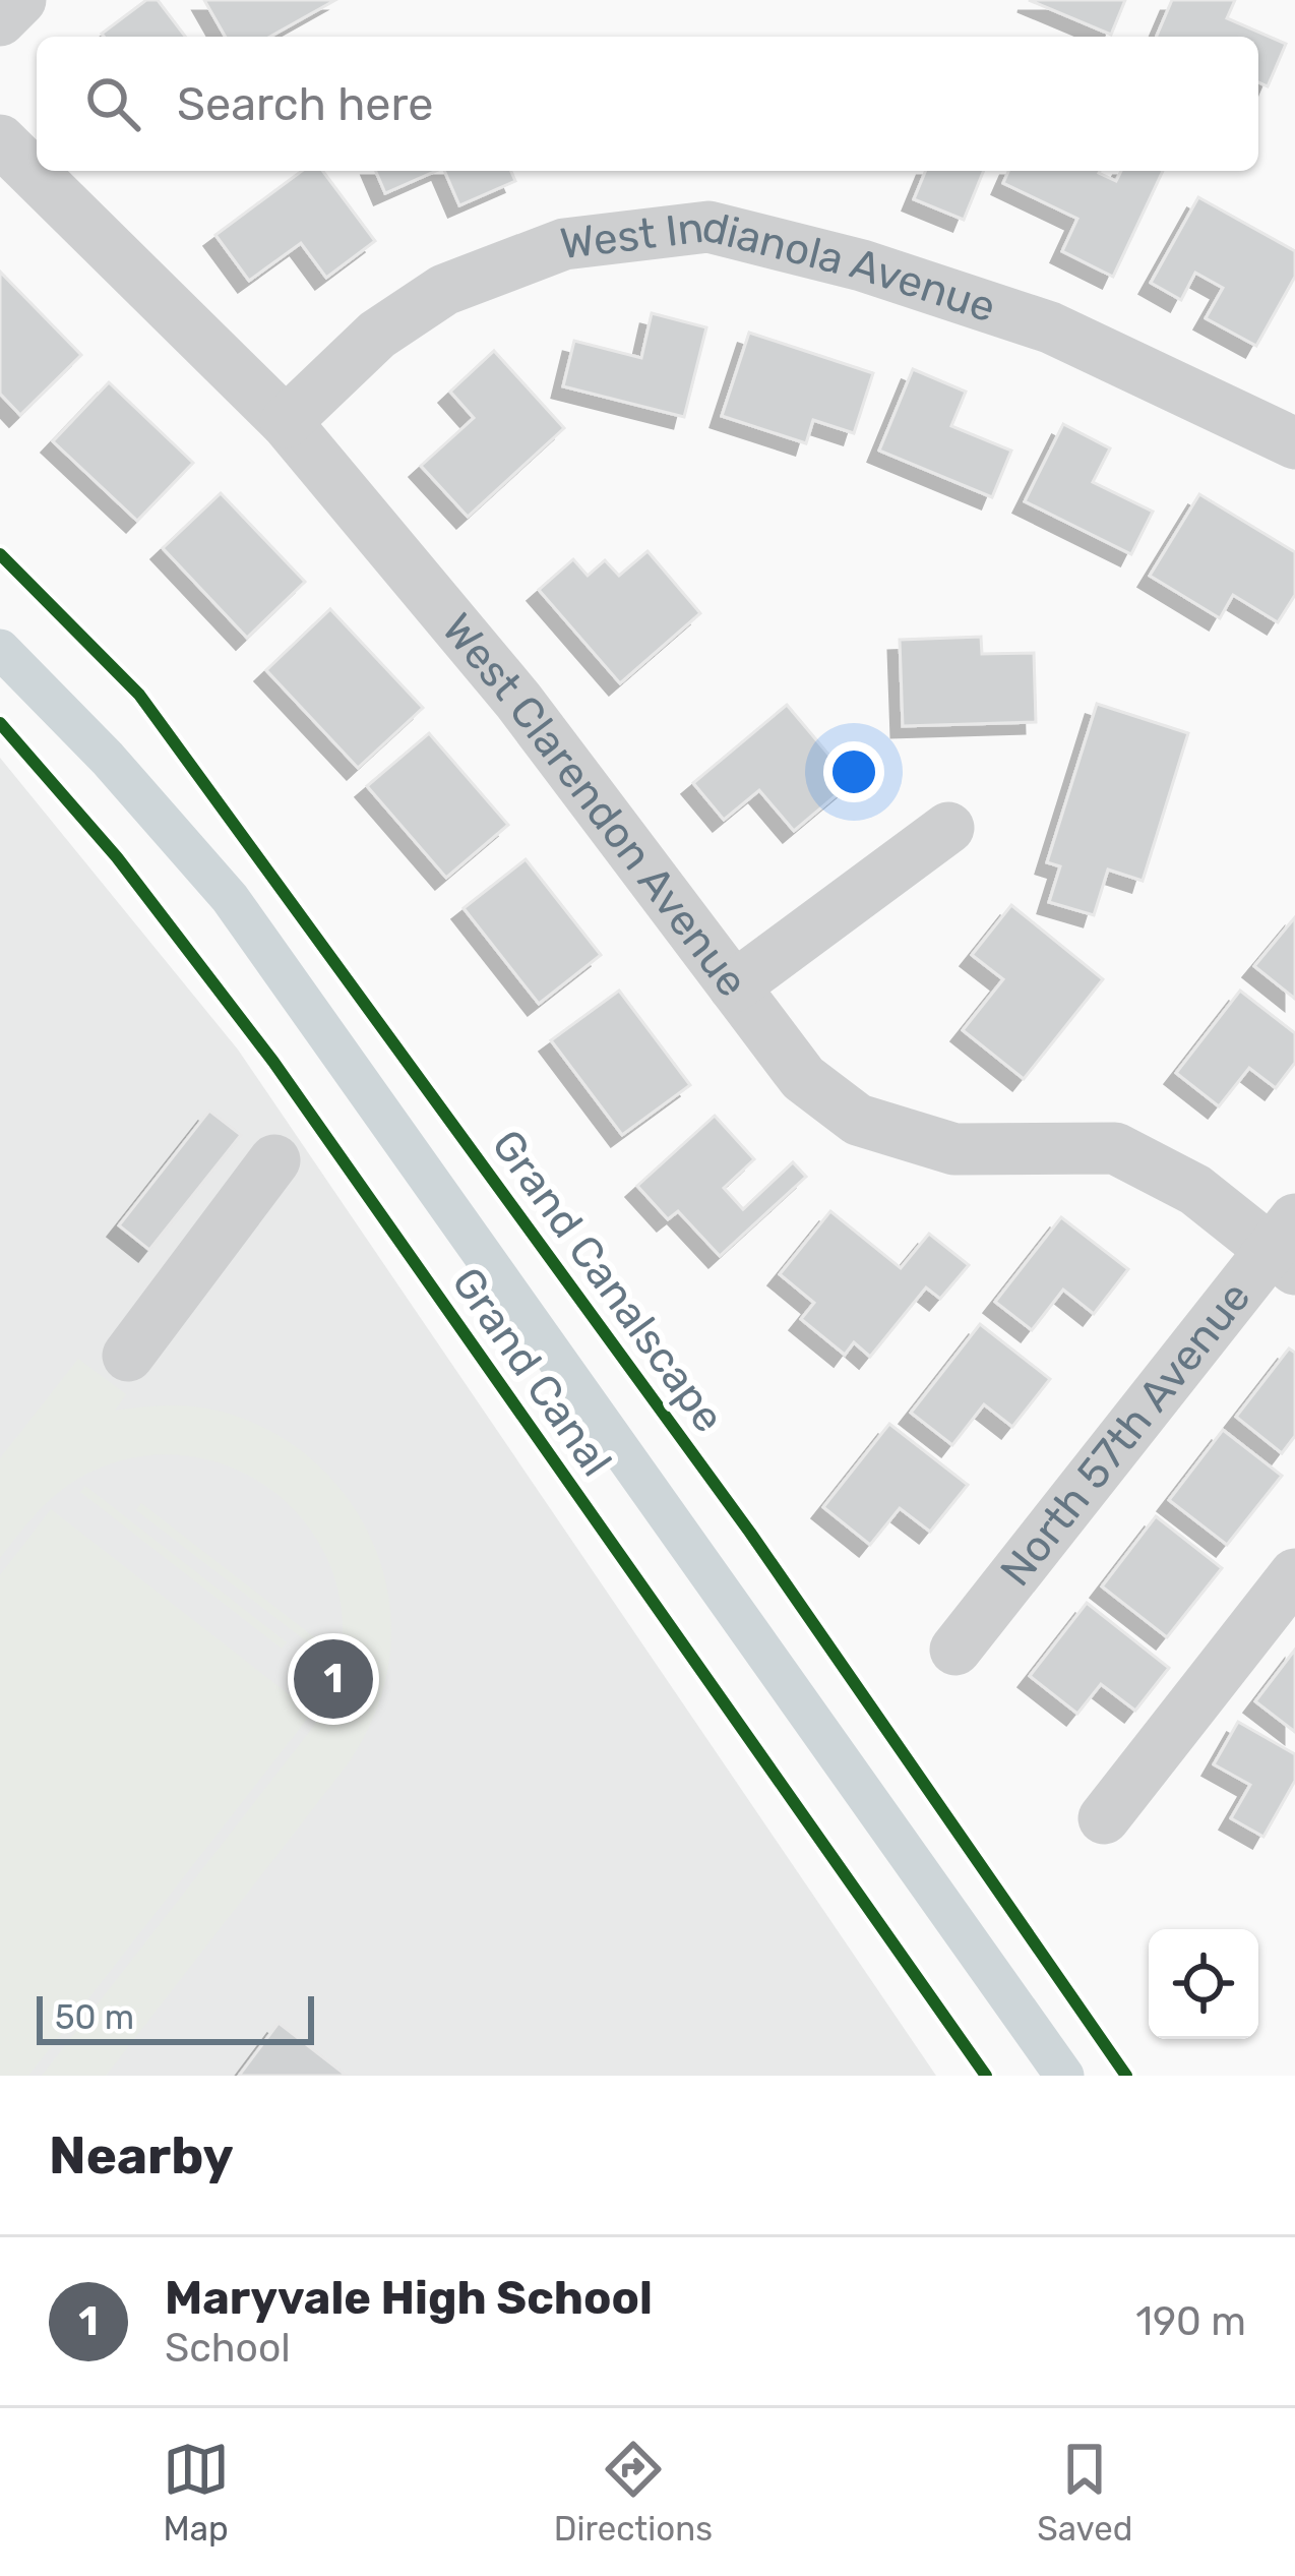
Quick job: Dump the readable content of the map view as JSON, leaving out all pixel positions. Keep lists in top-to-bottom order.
{
  "streets": {
    "street": ["West Indianola Avenue", "West Clarendon Avenue", "North 57th Avenue"],
    "cycle path": ["Grand Canalscape", "Grand Canal"]
  },
  "crossings": [
    ["West Indianola Avenue", "West Clarendon Avenue"],
    ["West Clarendon Avenue", "North 57th Avenue"]
  ],
  "scale_bar": "50 m",
  "page": {
    "search": "Search here",
    "pins": "1",
    "scale": "50 m",
    "heading": "Nearby",
    "list": [
      {
        "mark": "1",
        "name": "Maryvale High School",
        "note": "School",
        "value": "190 m"
      }
    ],
    "nav": ["Map", "Directions", "Saved"]
  }
}
